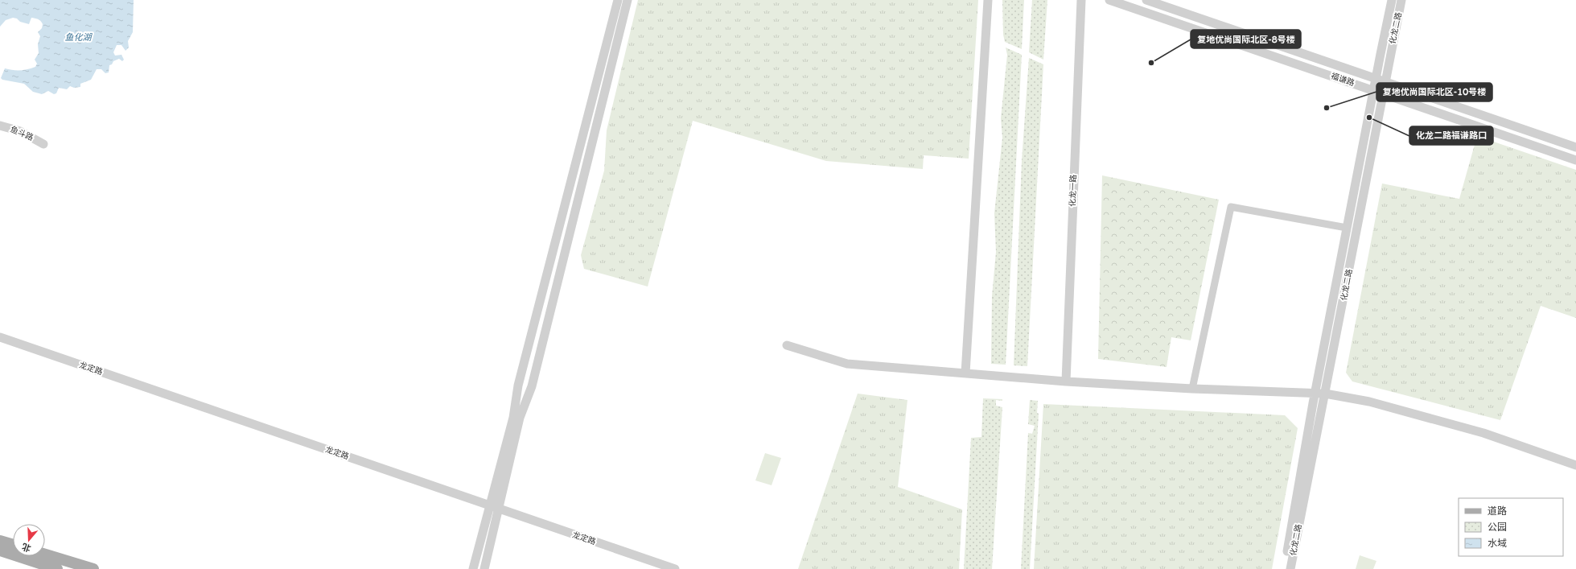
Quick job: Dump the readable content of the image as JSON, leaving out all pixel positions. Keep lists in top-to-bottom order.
{
  "streets": {
    "street": [
      "化龙二路",
      "福谦路",
      "鱼斗路",
      "化龙一路",
      "龙定路"
    ]
  },
  "crossings": [
    ["化龙二路", "福谦路"]
  ],
  "water": ["鱼化湖"],
  "places": ["复地优尚国际北区-8号楼", "复地优尚国际北区-10号楼", "化龙二路福谦路口"],
  "legend": ["道路", "公园", "水域"],
  "north": "bottom"
}
